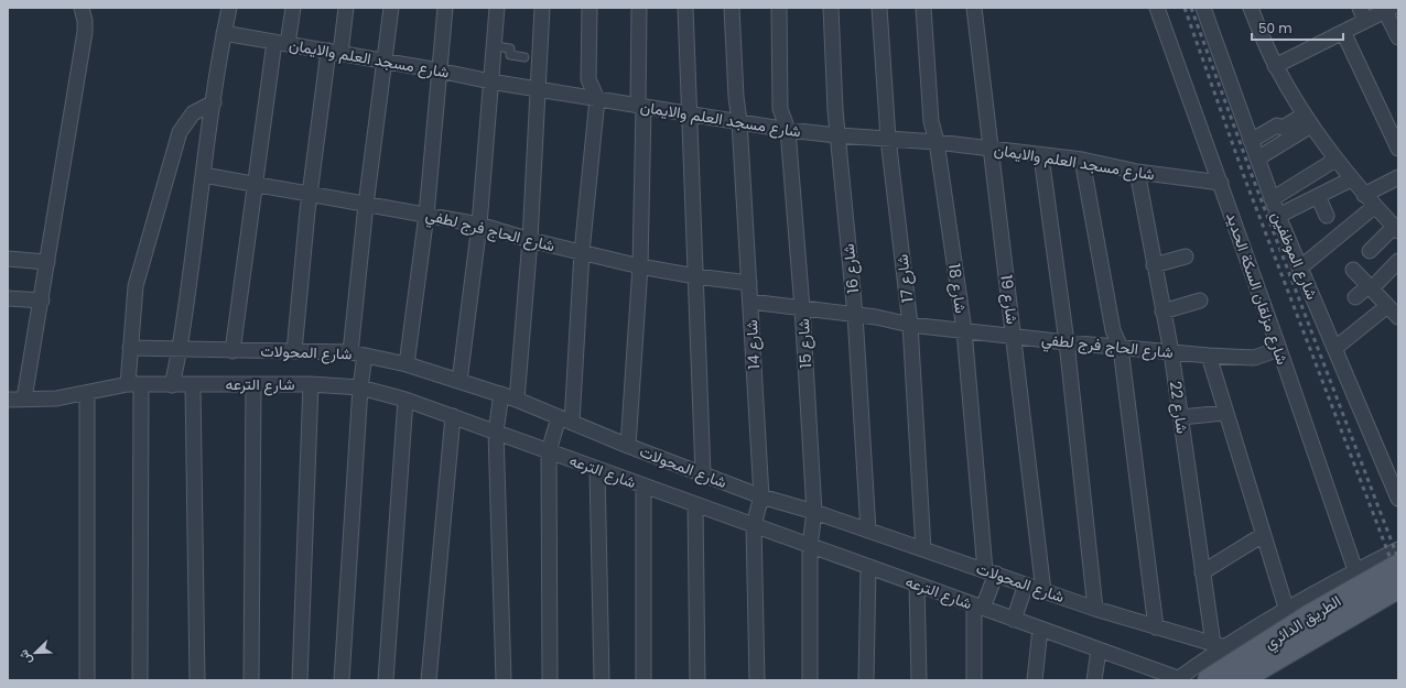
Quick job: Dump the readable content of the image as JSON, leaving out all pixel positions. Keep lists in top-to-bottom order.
{
  "streets": {
    "main road": ["الطريق الدائري"],
    "street": [
      "شارع مسجد العلم والايمان",
      "شارع الحاج فرج لطفي",
      "شارع الموظفين",
      "شارع 16",
      "شارع 17",
      "شارع 18",
      "شارع مزلقان السكة الحديد",
      "شارع 19",
      "شارع 15",
      "شارع 14",
      "شارع المحولات",
      "شارع الترعه",
      "شارع 22"
    ]
  },
  "crossings": [
    ["شارع مسجد العلم والايمان", "شارع 16"],
    ["شارع مسجد العلم والايمان", "شارع 17"],
    ["شارع مسجد العلم والايمان", "شارع 18"],
    ["شارع مسجد العلم والايمان", "شارع مزلقان السكة الحديد"],
    ["شارع مسجد العلم والايمان", "شارع 19"],
    ["شارع مسجد العلم والايمان", "شارع 15"],
    ["شارع مسجد العلم والايمان", "شارع 14"],
    ["شارع مسجد العلم والايمان", "شارع 22"],
    ["شارع الحاج فرج لطفي", "شارع 16"],
    ["شارع الحاج فرج لطفي", "شارع 17"],
    ["شارع الحاج فرج لطفي", "شارع 18"],
    ["شارع الحاج فرج لطفي", "شارع مزلقان السكة الحديد"],
    ["شارع الحاج فرج لطفي", "شارع 19"],
    ["شارع الحاج فرج لطفي", "شارع 15"],
    ["شارع الحاج فرج لطفي", "شارع 14"],
    ["شارع الحاج فرج لطفي", "شارع 22"],
    ["شارع 16", "شارع المحولات"],
    ["شارع 17", "شارع المحولات"],
    ["شارع 18", "شارع المحولات"],
    ["شارع 19", "شارع المحولات"],
    ["شارع 15", "شارع المحولات"],
    ["شارع 15", "شارع الترعه"],
    ["شارع 14", "شارع المحولات"],
    ["شارع 14", "شارع الترعه"],
    ["شارع المحولات", "شارع 22"]
  ],
  "scale_bar": "50 m",
  "north": "bottom left"
}
